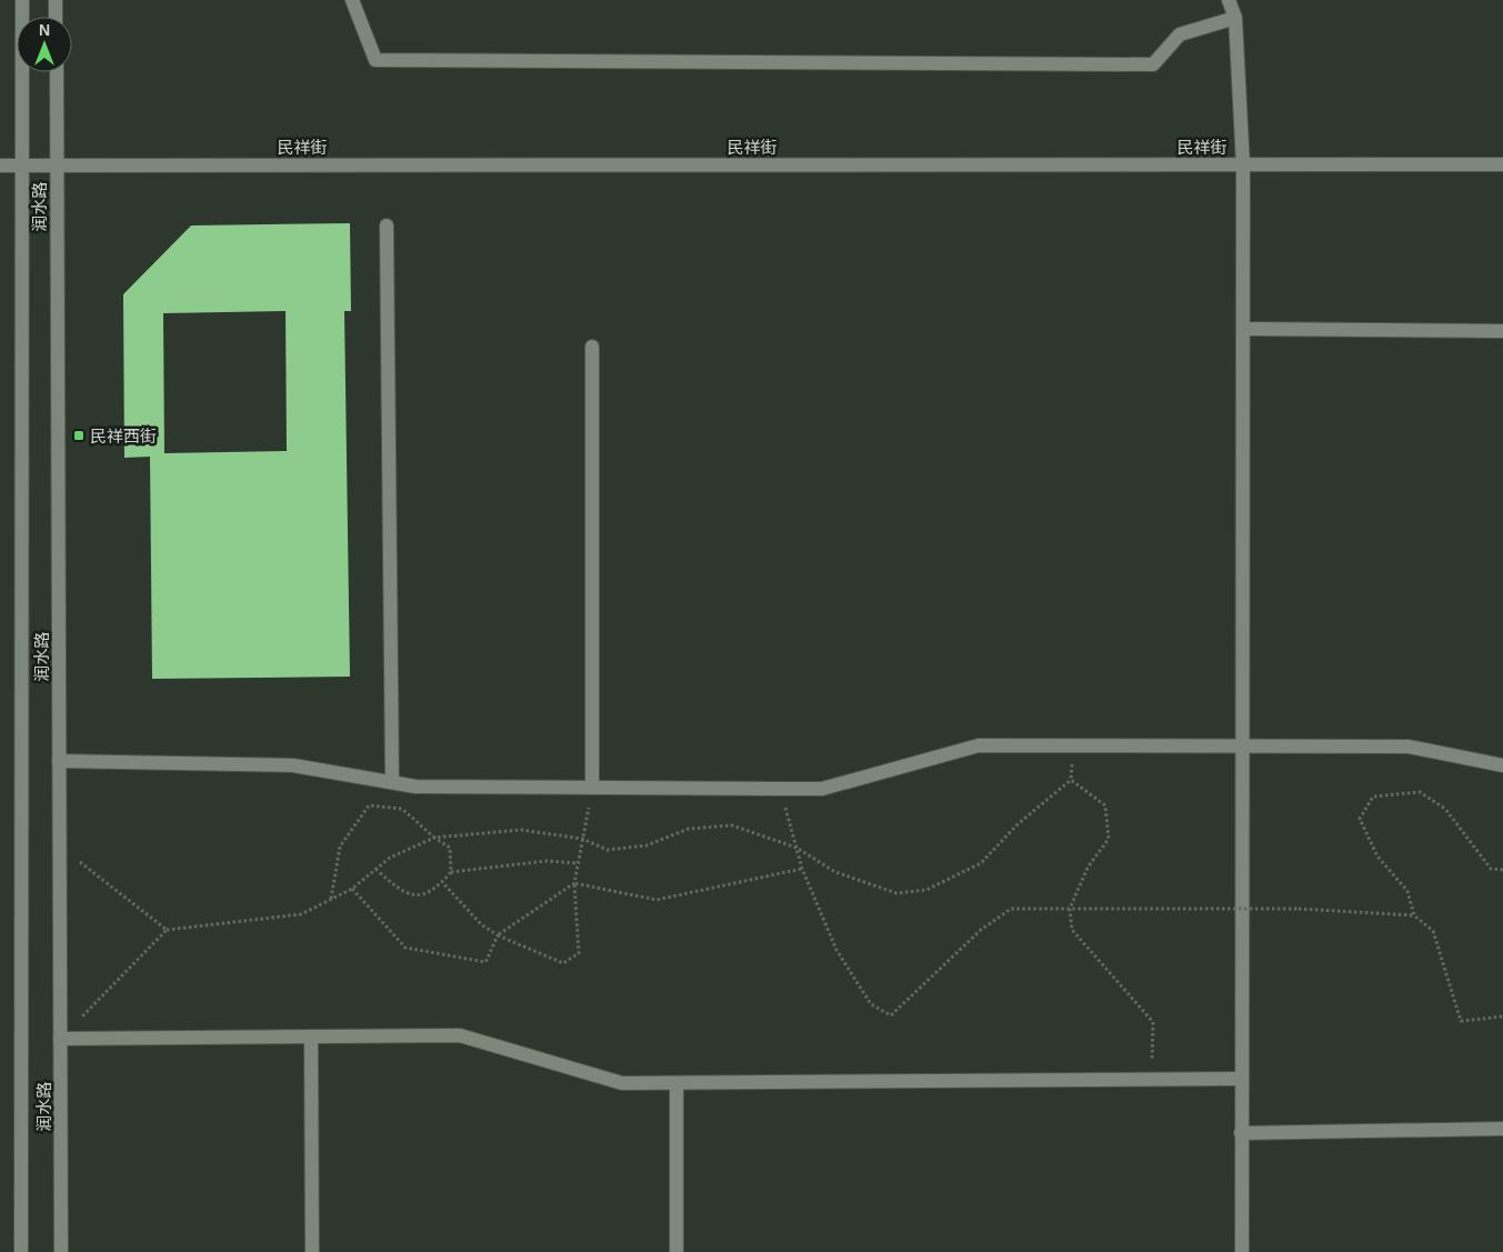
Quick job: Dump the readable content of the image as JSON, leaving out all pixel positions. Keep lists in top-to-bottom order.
{
  "streets": {
    "street": ["民祥街", "润水路"]
  },
  "crossings": [
    ["民祥街", "润水路"]
  ],
  "places": {
    "transit": ["民祥西街"]
  },
  "north": "top"
}
